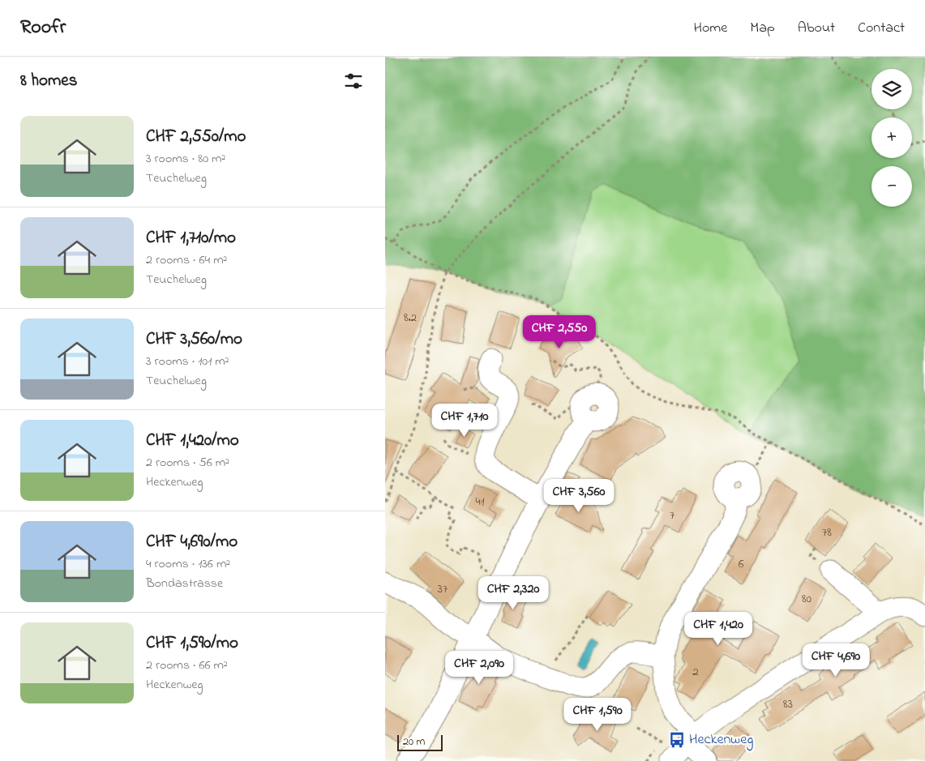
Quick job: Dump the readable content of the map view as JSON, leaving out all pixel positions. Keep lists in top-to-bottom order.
{
  "places": {
    "bus stop": ["Heckenweg"]
  },
  "house_numbers": [
    "8.2",
    "41",
    "7",
    "78",
    "6",
    "37",
    "80",
    "2",
    "83"
  ],
  "scale_bar": "20 m",
  "page": {
    "header": "Roofr",
    "nav": [
      "Home",
      "Map",
      "About",
      "Contact"
    ],
    "heading": "8 homes",
    "map_buttons": ["+", "−"],
    "list": [
      {
        "name": "CHF 2,550/mo",
        "note": "3 rooms · 80 m² · Teuchelweg"
      },
      {
        "name": "CHF 1,710/mo",
        "note": "2 rooms · 64 m² · Teuchelweg"
      },
      {
        "name": "CHF 3,560/mo",
        "note": "3 rooms · 101 m² · Teuchelweg"
      },
      {
        "name": "CHF 1,420/mo",
        "note": "2 rooms · 56 m² · Heckenweg"
      },
      {
        "name": "CHF 4,690/mo",
        "note": "4 rooms · 136 m² · Bondastrasse"
      },
      {
        "name": "CHF 1,590/mo",
        "note": "2 rooms · 66 m² · Heckenweg"
      }
    ],
    "price": [
      "CHF 2,550",
      "CHF 1,710",
      "CHF 3,560",
      "CHF 2,320",
      "CHF 1,420",
      "CHF 4,690",
      "CHF 2,090",
      "CHF 1,590"
    ],
    "scale": "20 m"
  }
}
